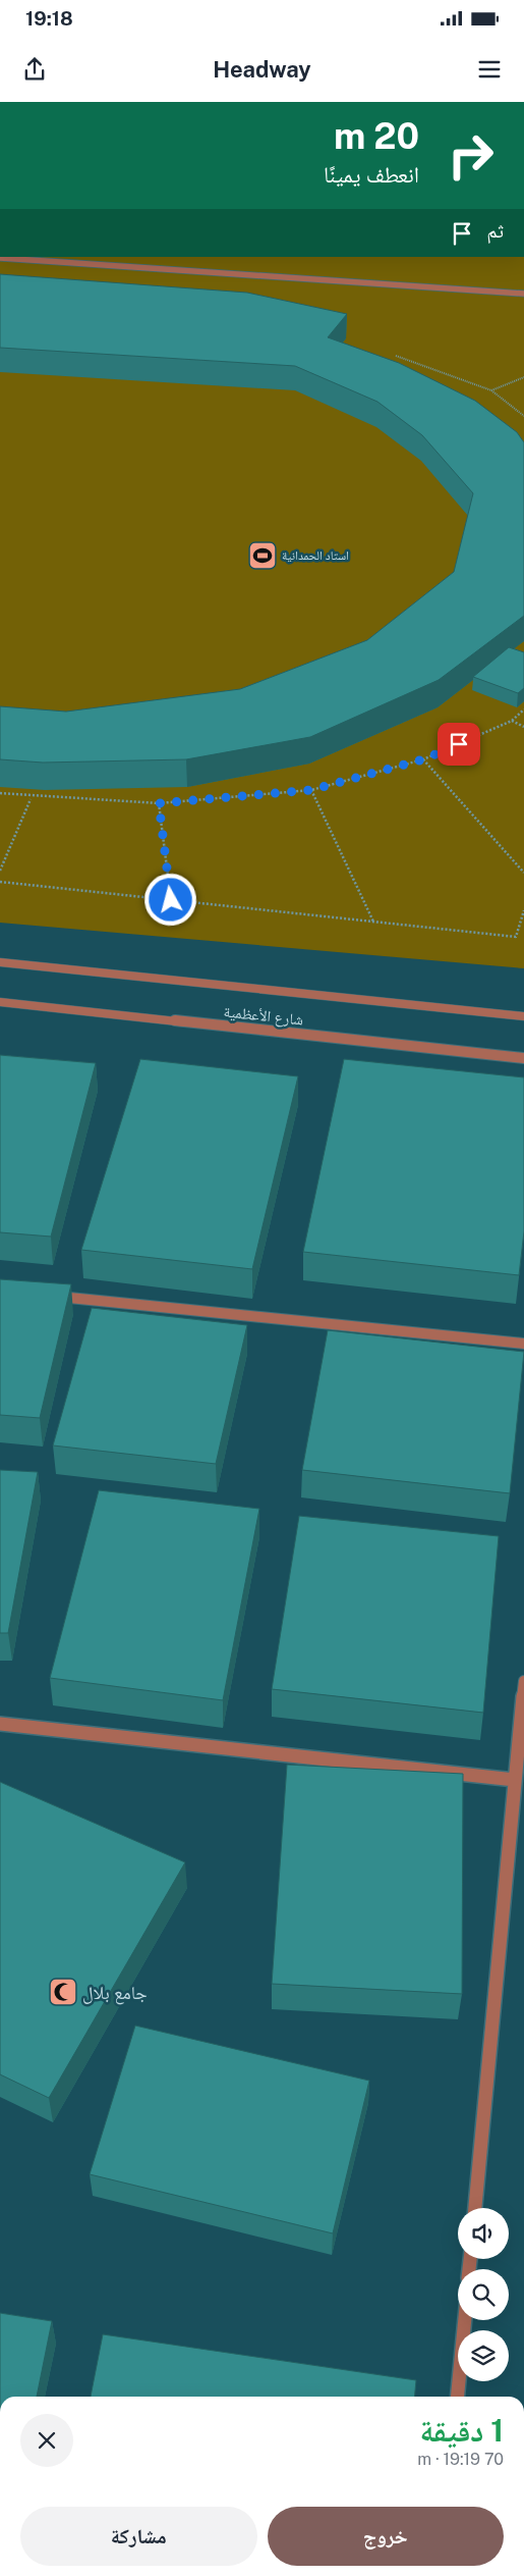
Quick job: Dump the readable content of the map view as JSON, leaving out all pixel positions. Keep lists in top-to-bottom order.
{
  "streets": {
    "street": ["شارع الأعظمية"]
  },
  "places": {
    "sports": ["استاد الحمدانية"],
    "mosque": ["جامع بلال"]
  },
  "page": {
    "status": "19:18",
    "header": "Headway",
    "turn": ["20 m", "انعطف يمينًا"],
    "then": "ثم",
    "heading": ["1 دقيقة", "70 m · 19:19"],
    "buttons": ["خروج", "مشاركة"]
  }
}
